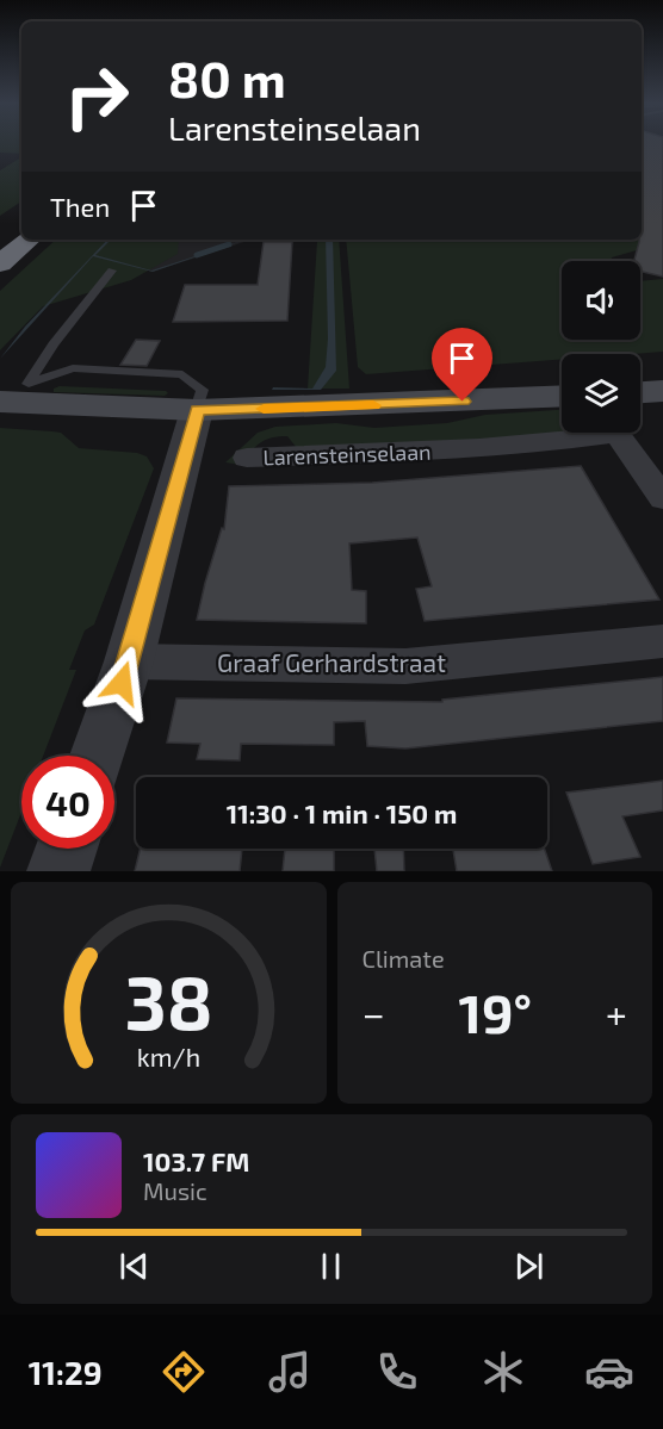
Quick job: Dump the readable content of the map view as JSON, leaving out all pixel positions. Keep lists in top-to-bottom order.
{
  "streets": {
    "street": ["Larensteinselaan", "Graaf Gerhardstraat"]
  },
  "page": {
    "turn": ["80 m", "Larensteinselaan"],
    "then": "Then",
    "limit": "40",
    "trip": "11:30 · 1 min · 150 m",
    "tile": "Climate",
    "heat": ["−", "19°", "+"],
    "song": ["103.7 FM", "Music"],
    "tabs": "11:29",
    "gauge": ["38", "km/h"]
  }
}
